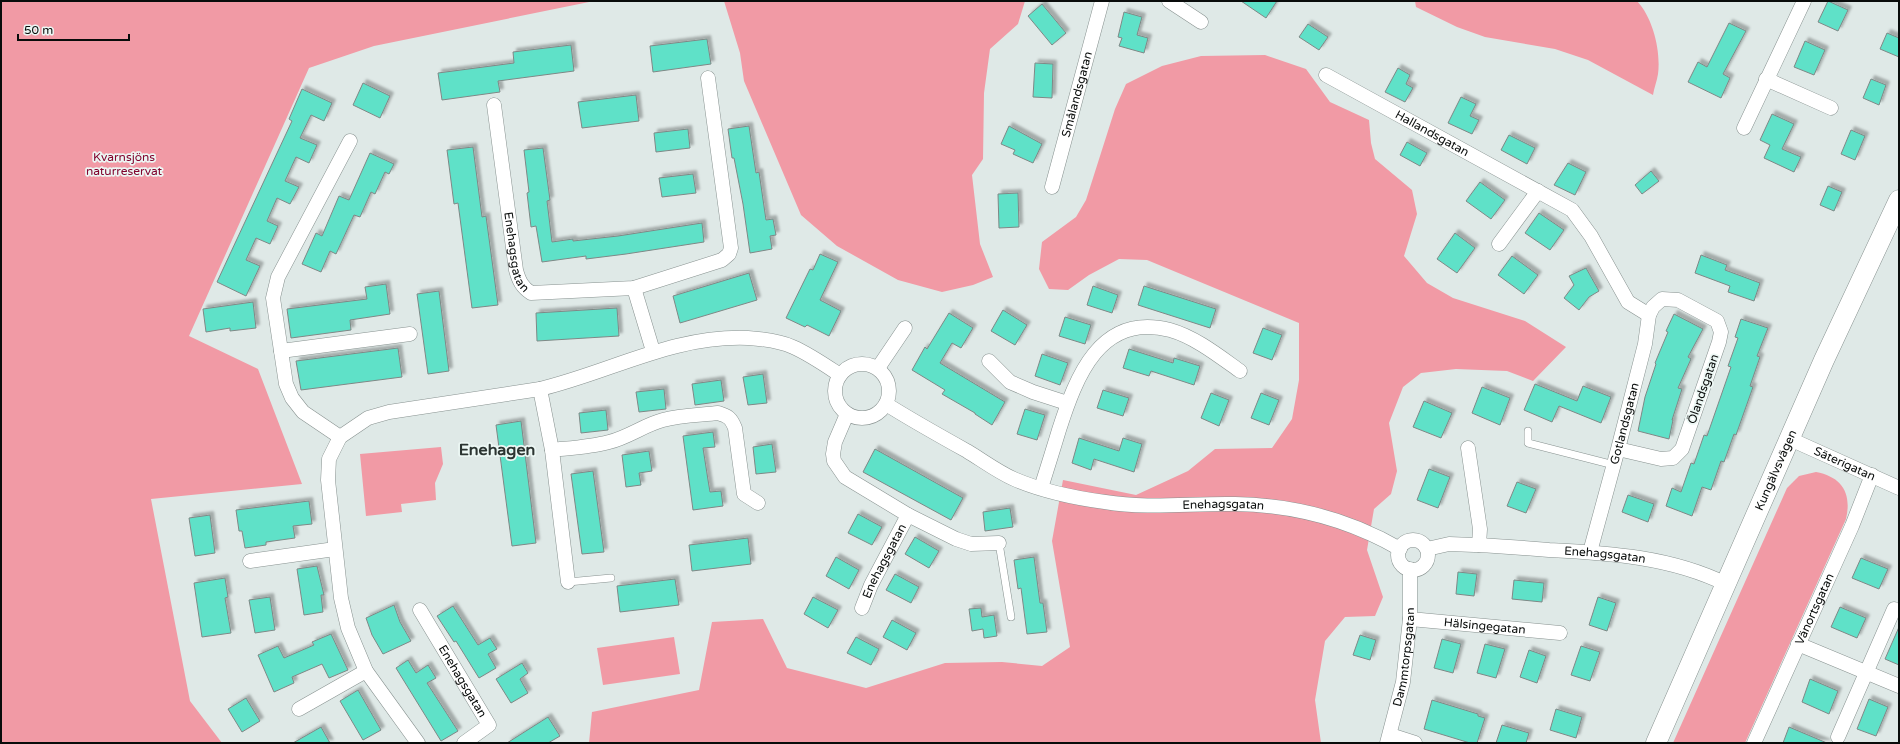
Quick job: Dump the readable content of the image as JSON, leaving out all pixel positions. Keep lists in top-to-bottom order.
{
  "streets": {
    "main road": ["Kungälvsvägen"],
    "street": [
      "Smålandsgatan",
      "Hallandsgatan",
      "Enehagsgatan",
      "Ölandsgatan",
      "Gotlandsgatan",
      "Säterigatan",
      "Vänortsgatan",
      "Hälsingegatan",
      "Dammtorpsgatan"
    ]
  },
  "crossings": [
    ["Hallandsgatan", "Gotlandsgatan"],
    ["Enehagsgatan", "Gotlandsgatan"],
    ["Enehagsgatan", "Kungälvsvägen"],
    ["Enehagsgatan", "Dammtorpsgatan"],
    ["Ölandsgatan", "Gotlandsgatan"],
    ["Säterigatan", "Kungälvsvägen"],
    ["Säterigatan", "Vänortsgatan"],
    ["Hälsingegatan", "Dammtorpsgatan"]
  ],
  "districts": ["Enehagen"],
  "parks": ["Kvarnsjöns naturreservat"],
  "scale_bar": "50 m"
}
